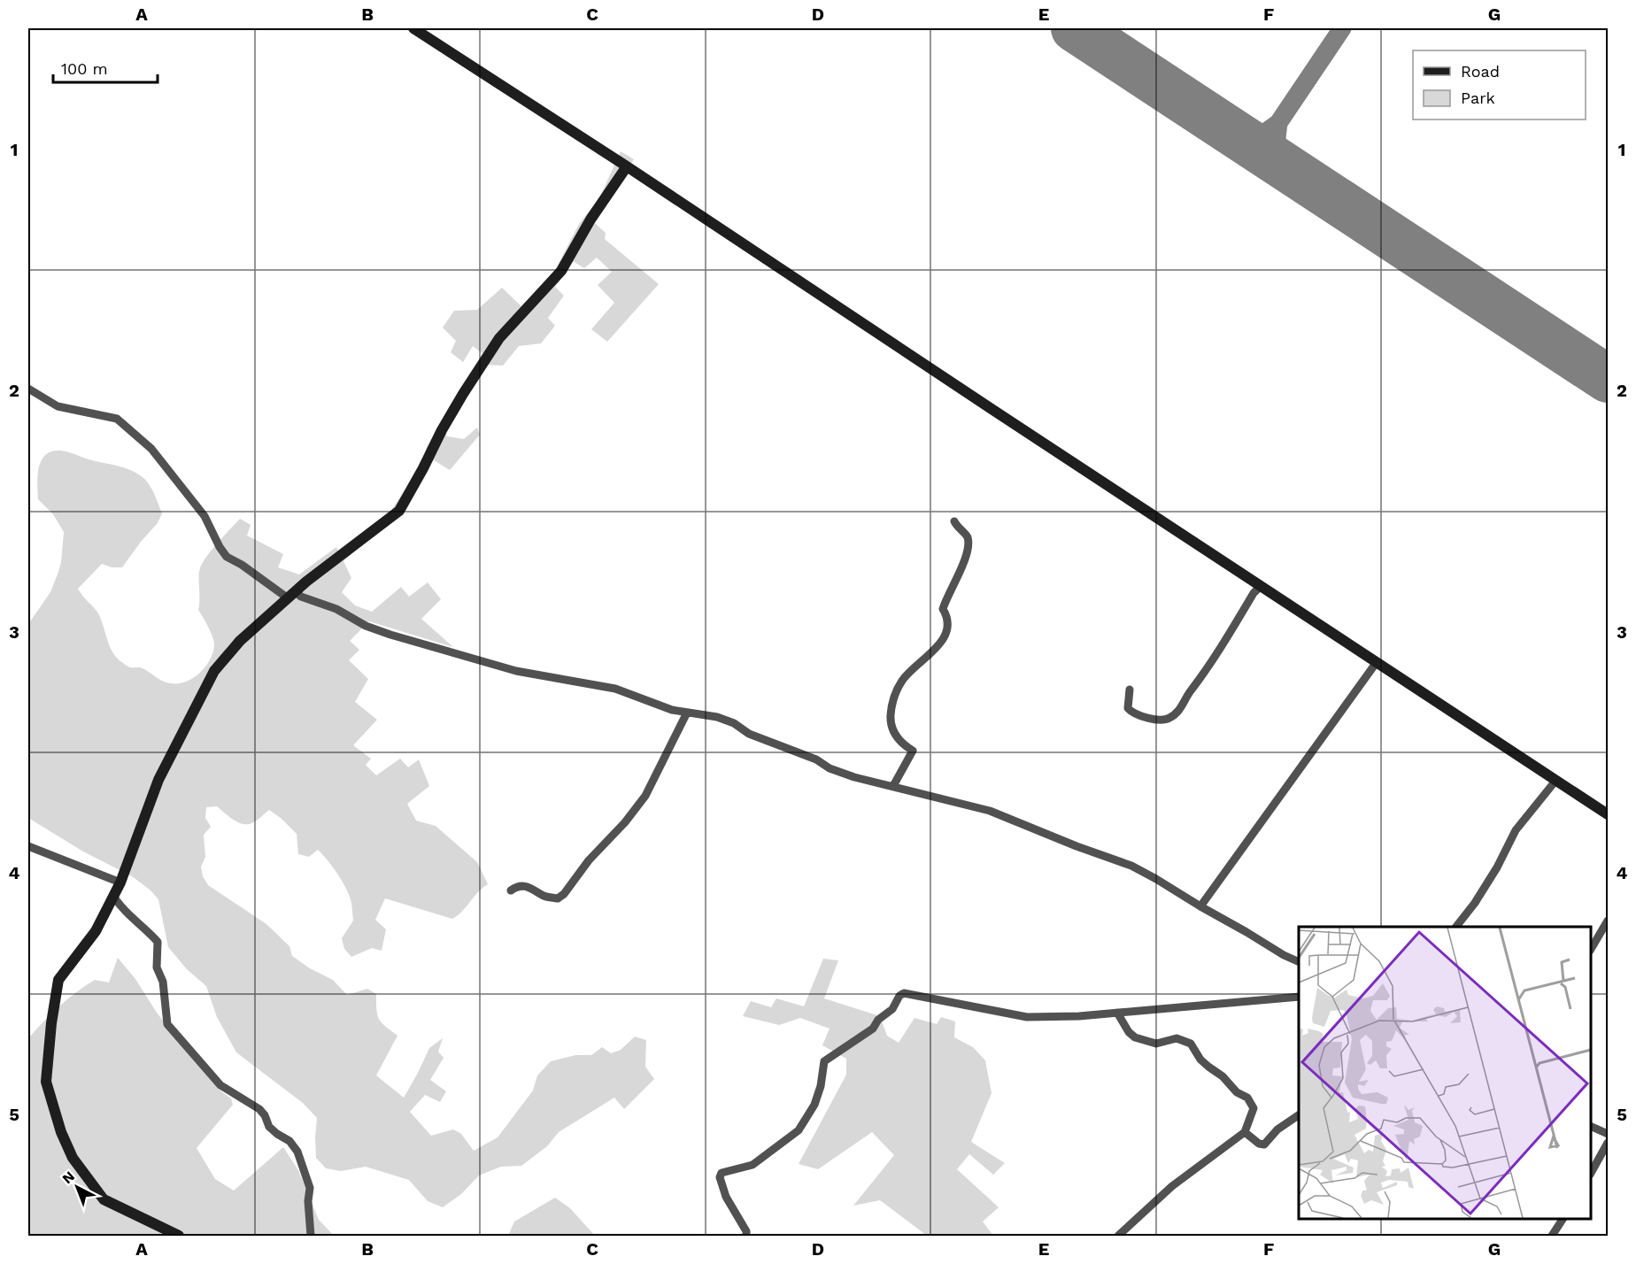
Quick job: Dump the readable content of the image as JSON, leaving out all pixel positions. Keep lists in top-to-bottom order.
{
  "legend": ["Road", "Park"],
  "scale_bar": "100 m",
  "north": "top left",
  "grid": {
    "columns": [
      "A",
      "B",
      "C",
      "D",
      "E",
      "F",
      "G"
    ],
    "rows": [
      "1",
      "2",
      "3",
      "4",
      "5"
    ]
  }
}
